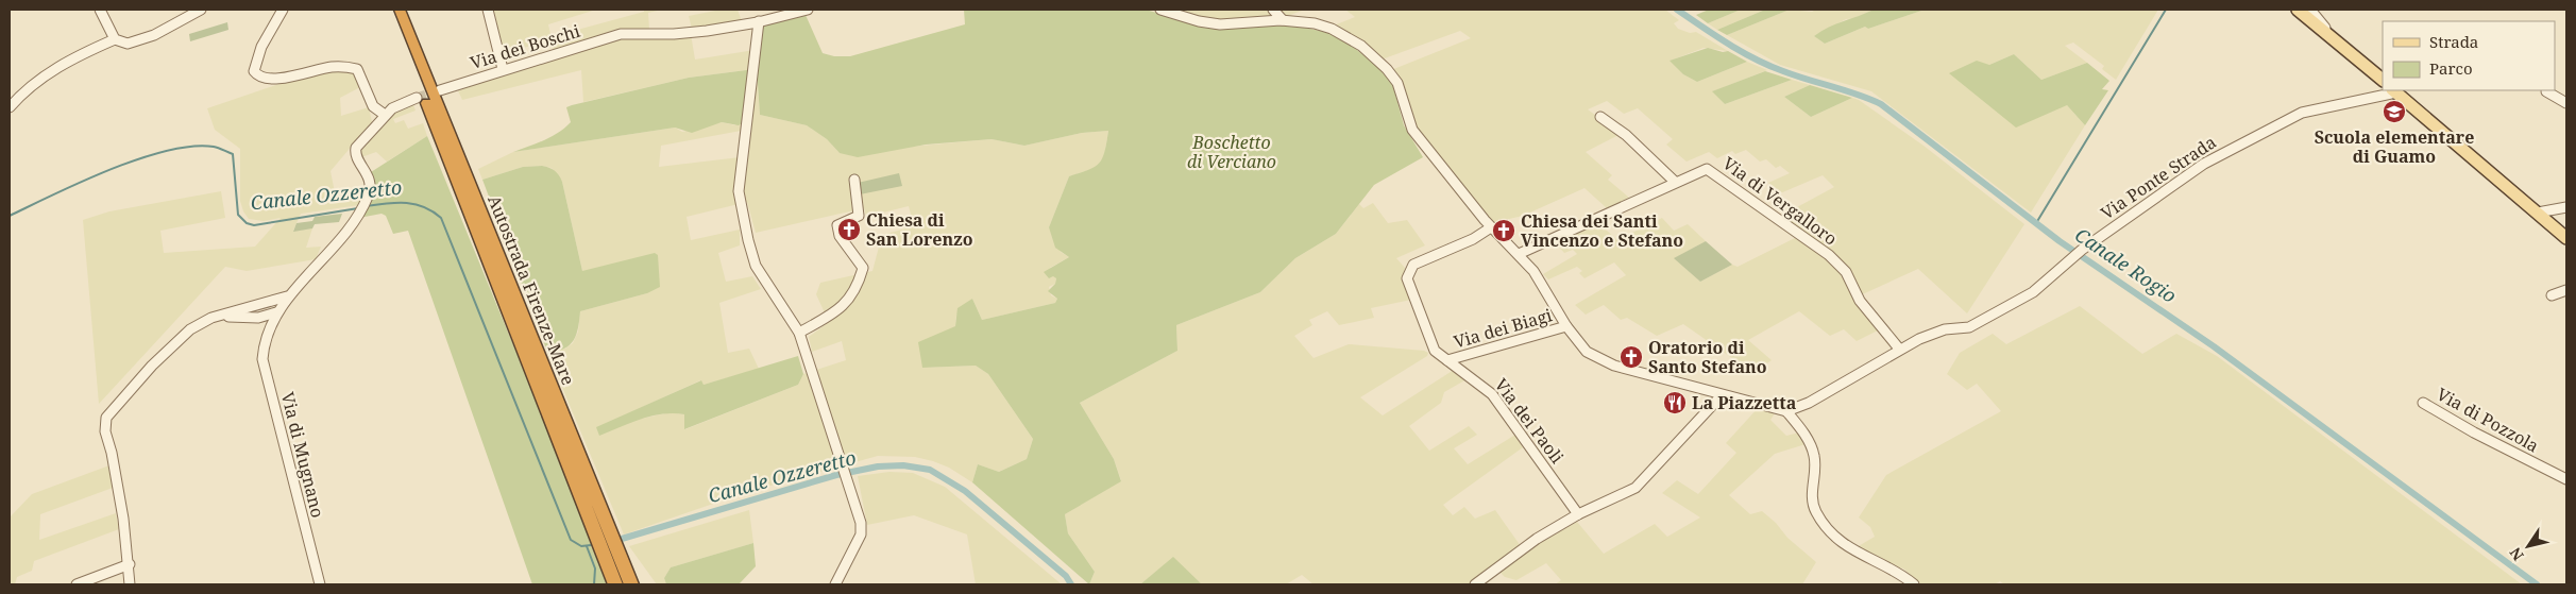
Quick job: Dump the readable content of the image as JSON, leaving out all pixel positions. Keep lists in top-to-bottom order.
{
  "streets": {
    "highway": ["Autostrada Firenze-Mare"],
    "street": [
      "Via dei Boschi",
      "Via Ponte Strada",
      "Via di Vergalloro",
      "Via dei Biagi",
      "Via di Pozzola",
      "Via dei Paoli",
      "Via di Mugnano"
    ]
  },
  "crossings": [
    ["Via Ponte Strada", "Via di Vergalloro"],
    ["Via dei Biagi", "Via dei Paoli"]
  ],
  "water": ["Canale Ozzeretto", "Canale Rogio"],
  "parks": ["Boschetto di Verciano"],
  "places": {
    "school or university": ["Scuola elementare di Guamo"],
    "church": ["Chiesa di San Lorenzo", "Chiesa dei Santi Vincenzo e Stefano", "Oratorio di Santo Stefano"],
    "restaurant": ["La Piazzetta"]
  },
  "legend": ["Strada", "Parco"],
  "north": "bottom left"
}
